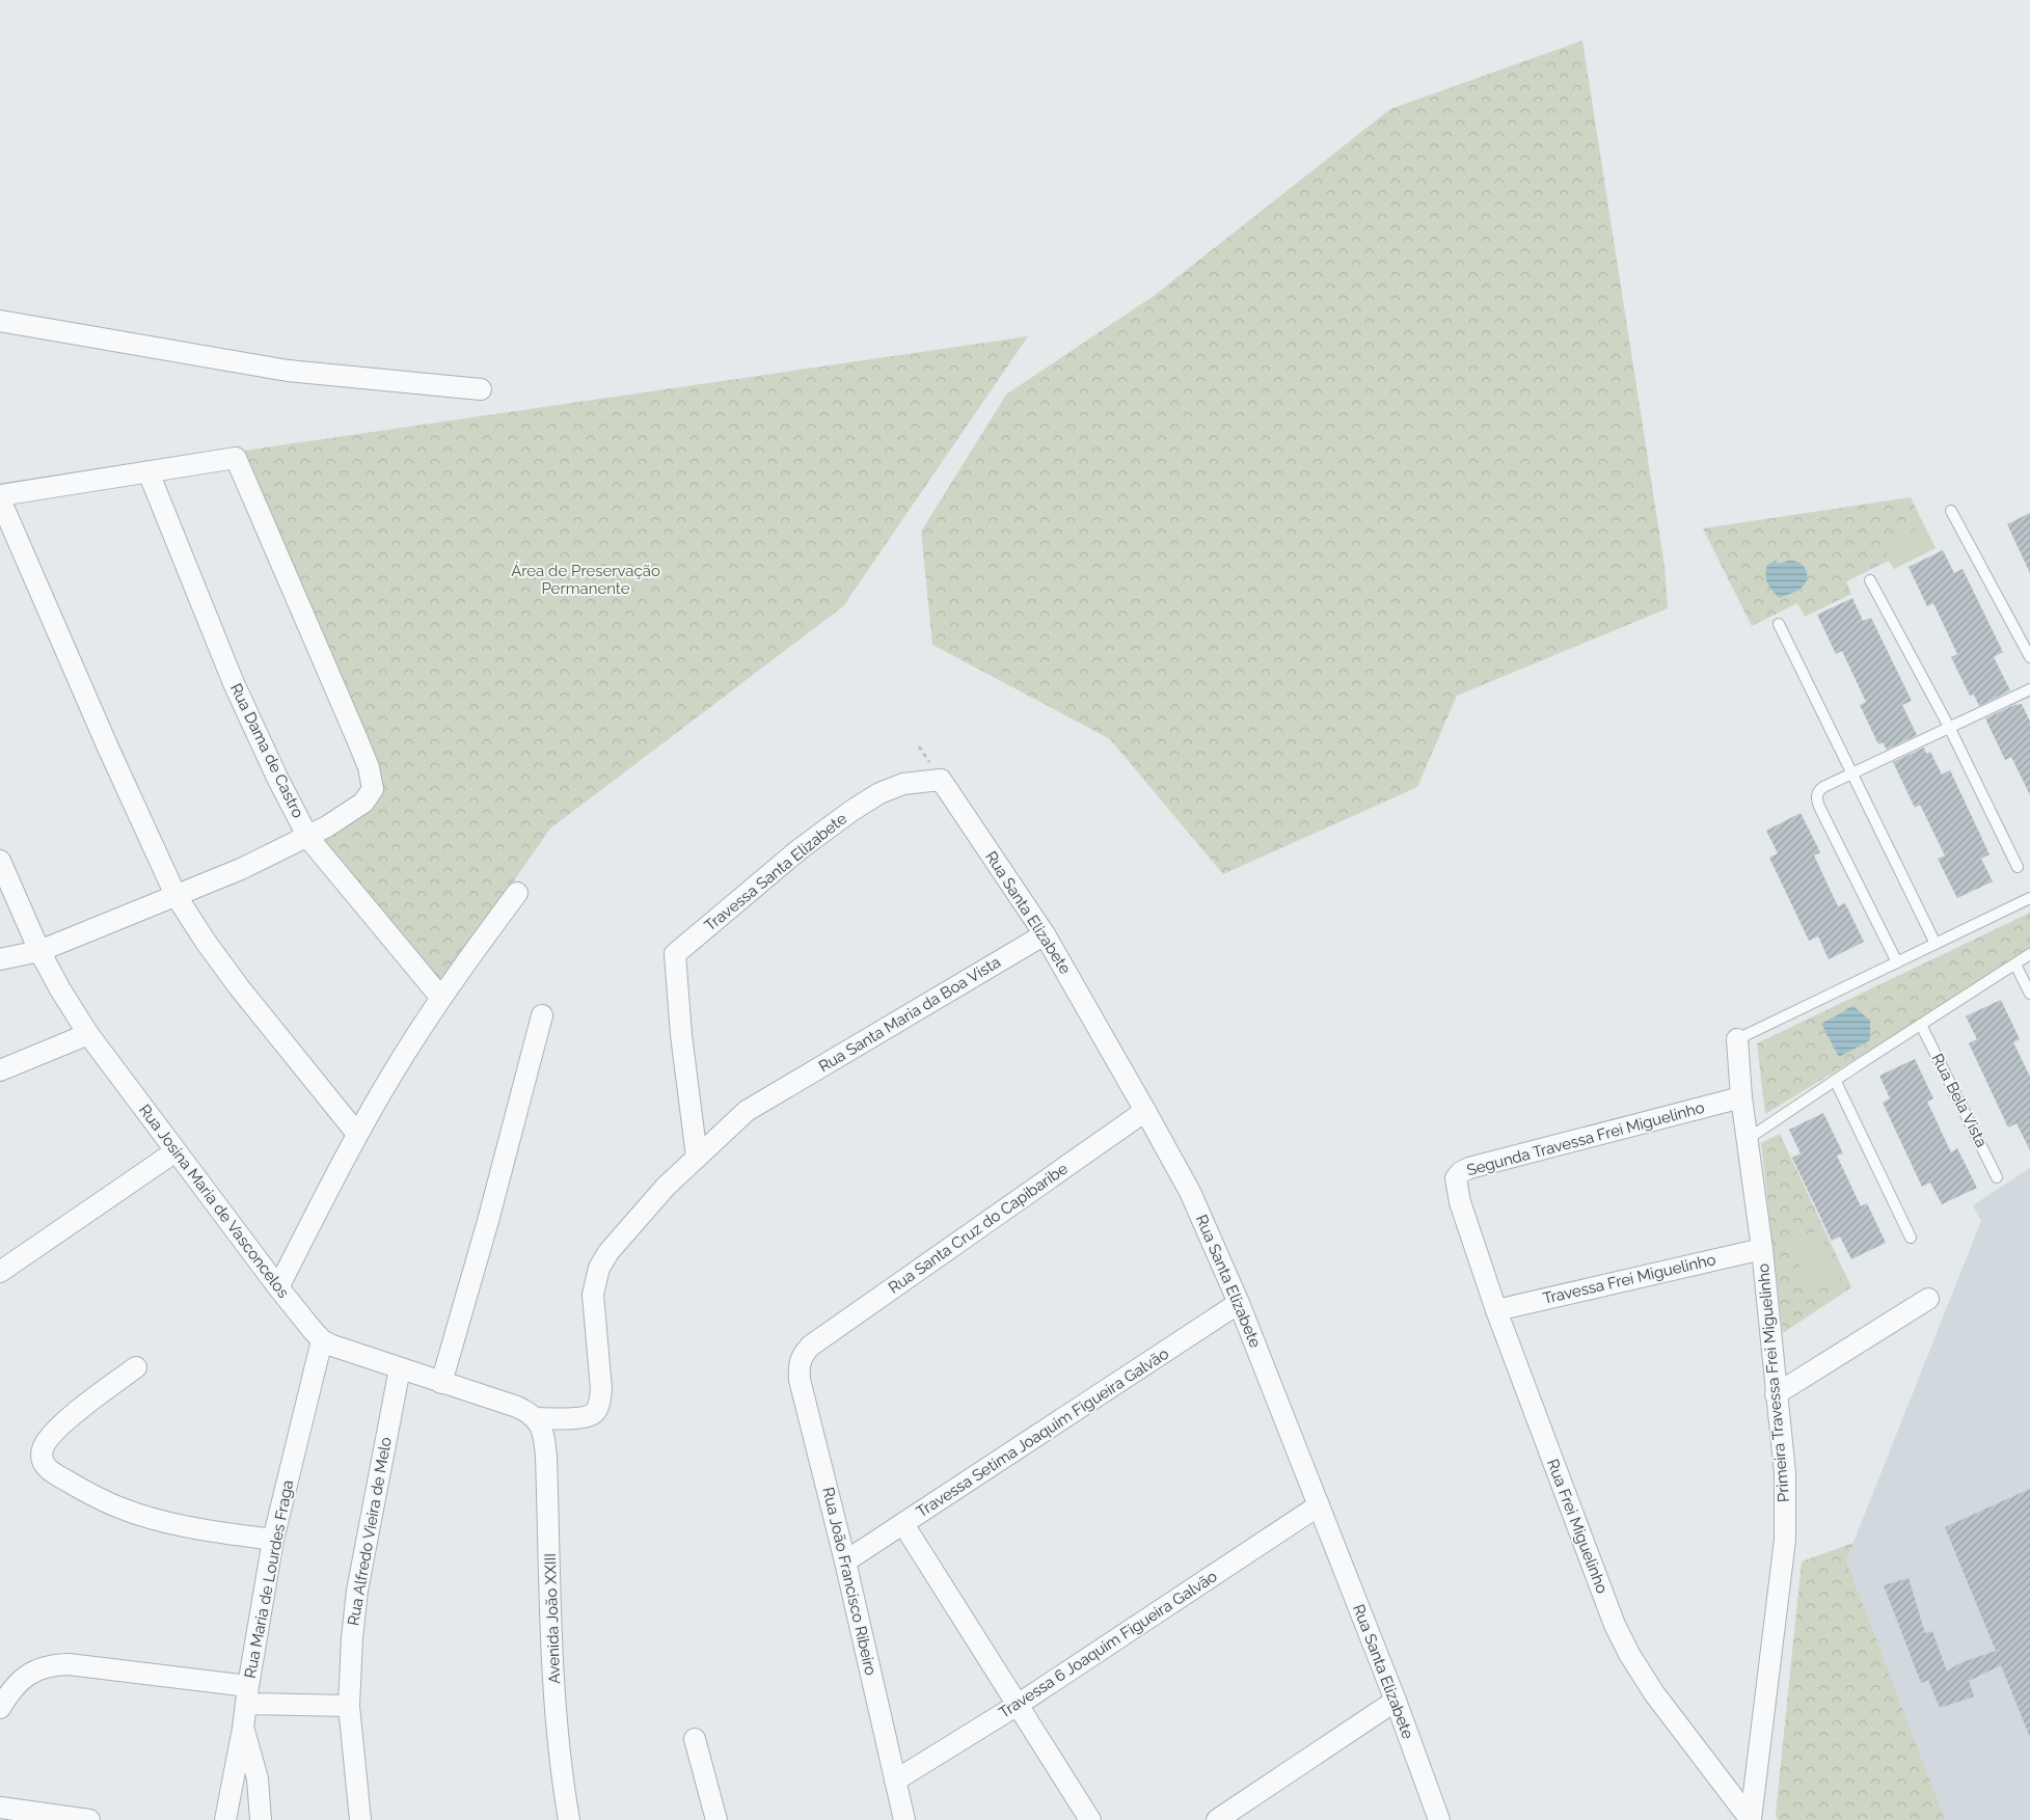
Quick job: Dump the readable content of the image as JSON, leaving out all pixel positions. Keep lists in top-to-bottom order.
{
  "streets": {
    "street": [
      "Rua Dama de Castro",
      "Travessa Santa Elizabete",
      "Rua Santa Elizabete",
      "Rua Santa Maria da Boa Vista",
      "Segunda Travessa Frei Miguelinho",
      "Rua Josina Maria de Vasconcelos",
      "Rua Santa Cruz do Capibaribe",
      "Travessa Frei Miguelinho",
      "Primeira Travessa Frei Miguelinho",
      "Travessa Setima Joaquim Figueira Galvão",
      "Rua Frei Miguelinho",
      "Rua Alfredo Vieira de Melo",
      "Rua Maria de Lourdes Fraga",
      "Rua João Francisco Ribeiro",
      "Avenida João XXIII",
      "Travessa 6 Joaquim Figueira Galvão"
    ],
    "lane": ["Rua Bela Vista"]
  },
  "crossings": [
    ["Travessa Santa Elizabete", "Rua Santa Elizabete"],
    ["Travessa Santa Elizabete", "Rua Santa Maria da Boa Vista"],
    ["Rua Santa Elizabete", "Rua Santa Maria da Boa Vista"],
    ["Rua Santa Elizabete", "Rua Santa Cruz do Capibaribe"],
    ["Rua Santa Elizabete", "Travessa Setima Joaquim Figueira Galvão"],
    ["Rua Santa Elizabete", "Travessa 6 Joaquim Figueira Galvão"],
    ["Rua Santa Maria da Boa Vista", "Rua Josina Maria de Vasconcelos"],
    ["Rua Santa Maria da Boa Vista", "Avenida João XXIII"],
    ["Segunda Travessa Frei Miguelinho", "Primeira Travessa Frei Miguelinho"],
    ["Segunda Travessa Frei Miguelinho", "Rua Frei Miguelinho"],
    ["Rua Josina Maria de Vasconcelos", "Rua Alfredo Vieira de Melo"],
    ["Rua Josina Maria de Vasconcelos", "Rua Maria de Lourdes Fraga"],
    ["Rua Josina Maria de Vasconcelos", "Avenida João XXIII"],
    ["Rua Santa Cruz do Capibaribe", "Rua João Francisco Ribeiro"],
    ["Travessa Frei Miguelinho", "Primeira Travessa Frei Miguelinho"],
    ["Travessa Frei Miguelinho", "Rua Frei Miguelinho"],
    ["Primeira Travessa Frei Miguelinho", "Rua Frei Miguelinho"],
    ["Travessa Setima Joaquim Figueira Galvão", "Rua João Francisco Ribeiro"],
    ["Rua João Francisco Ribeiro", "Travessa 6 Joaquim Figueira Galvão"]
  ],
  "parks": ["Área de Preservação Permanente"]
}
